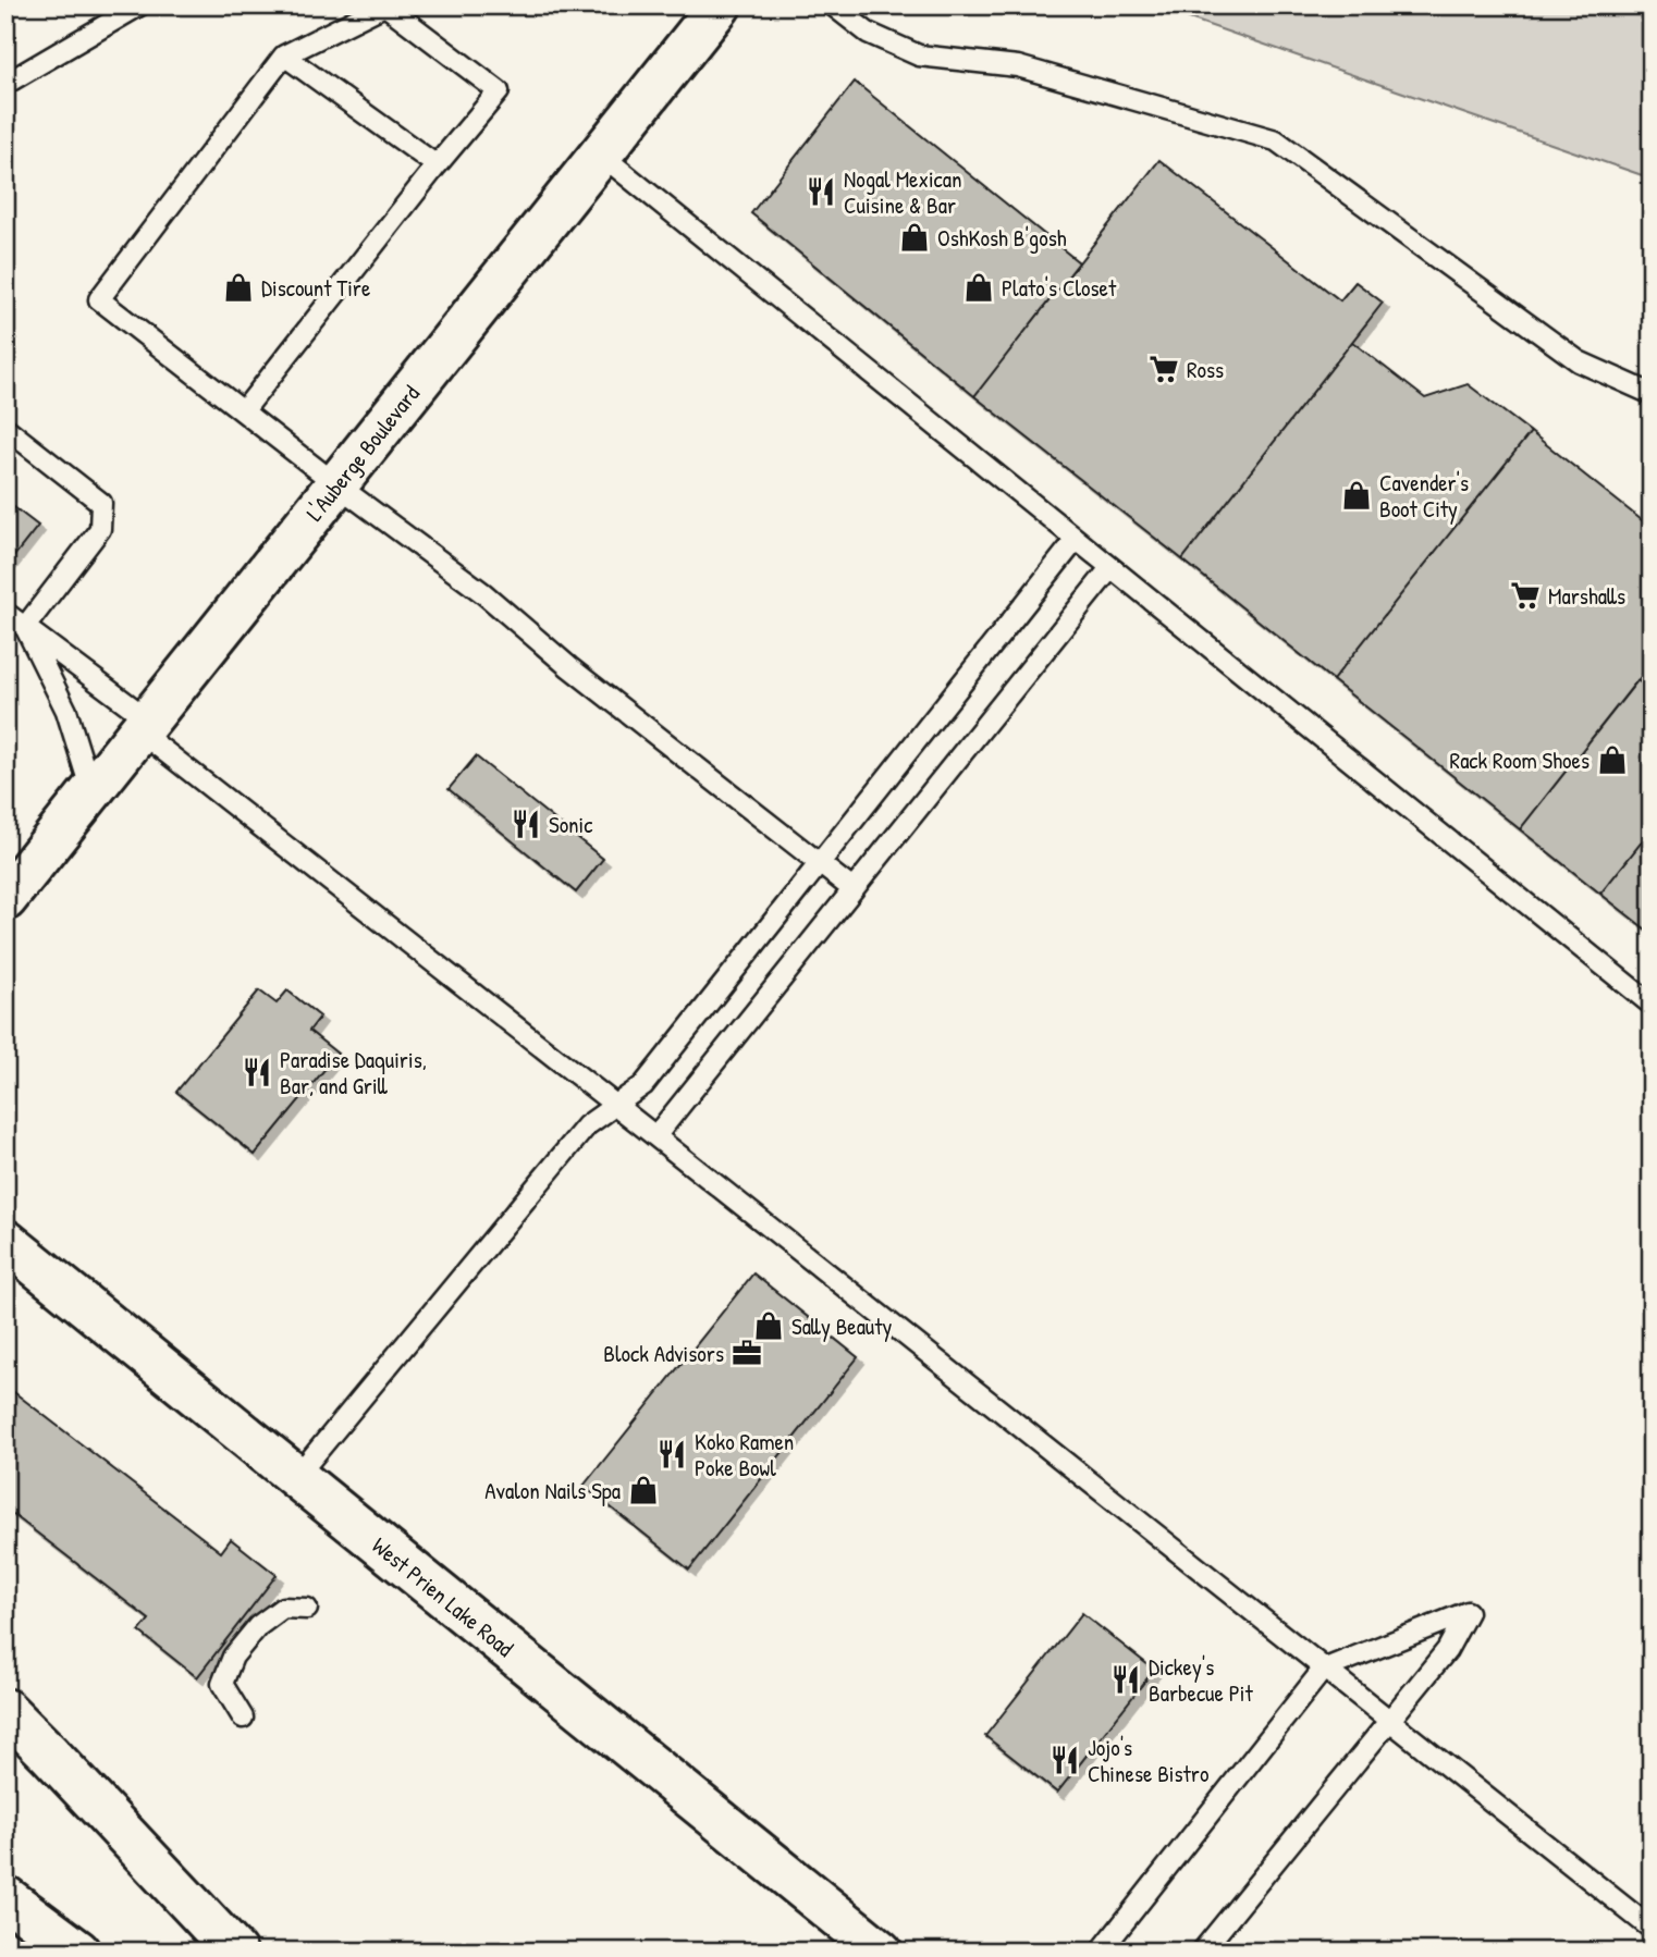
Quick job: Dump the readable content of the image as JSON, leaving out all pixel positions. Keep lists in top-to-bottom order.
{
  "streets": {
    "main road": ["L'Auberge Boulevard", "West Prien Lake Road"]
  },
  "places": {
    "restaurant": [
      "Nogal Mexican Cuisine & Bar",
      "Sonic",
      "Paradise Daquiris, Bar, and Grill",
      "Koko Ramen Poke Bowl",
      "Dickey's Barbecue Pit",
      "Jojo's Chinese Bistro"
    ],
    "shop": [
      "OshKosh B'gosh",
      "Discount Tire",
      "Plato's Closet",
      "Cavender's Boot City",
      "Rack Room Shoes",
      "Sally Beauty",
      "Avalon Nails Spa"
    ],
    "supermarket": ["Ross", "Marshalls"],
    "office": ["Block Advisors"]
  }
}
